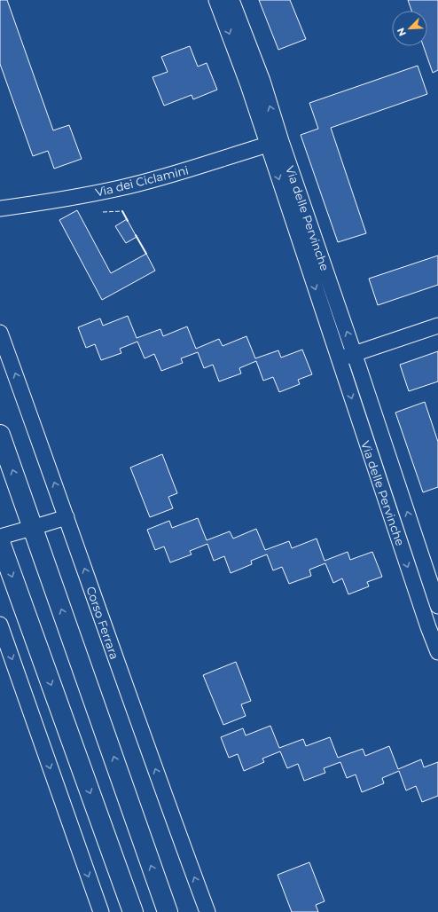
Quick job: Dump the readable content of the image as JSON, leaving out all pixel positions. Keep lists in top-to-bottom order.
{
  "streets": {
    "street": ["Via dei Ciclamini", "Via delle Pervinche", "Corso Ferrara"]
  },
  "crossings": [
    ["Via dei Ciclamini", "Via delle Pervinche"]
  ],
  "north": "bottom left"
}
